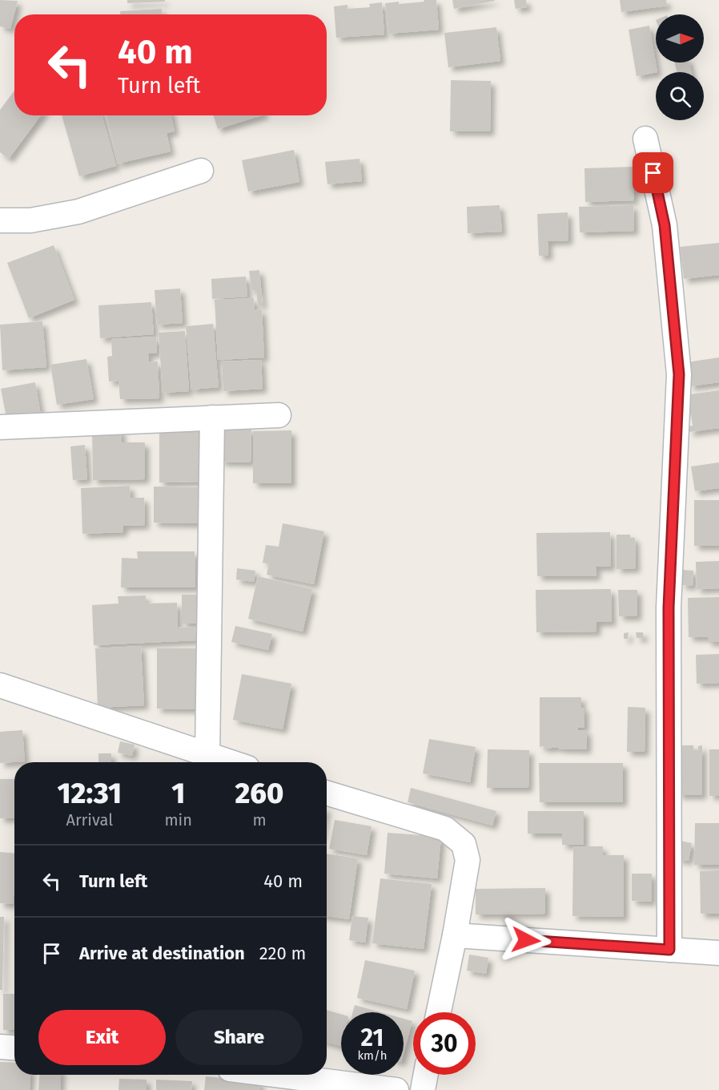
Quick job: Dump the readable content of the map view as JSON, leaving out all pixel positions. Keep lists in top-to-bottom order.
{
  "north": "right",
  "page": {
    "turn": ["40 m", "Turn left"],
    "eta": [
      "12:31",
      "Arrival",
      "1",
      "min",
      "260",
      "m"
    ],
    "list": [
      {
        "name": "Turn left",
        "value": "40 m"
      },
      {
        "name": "Arrive at destination",
        "value": "220 m"
      }
    ],
    "buttons": ["Exit", "Share"],
    "speed": "21 km/h",
    "limit": "30"
  }
}
